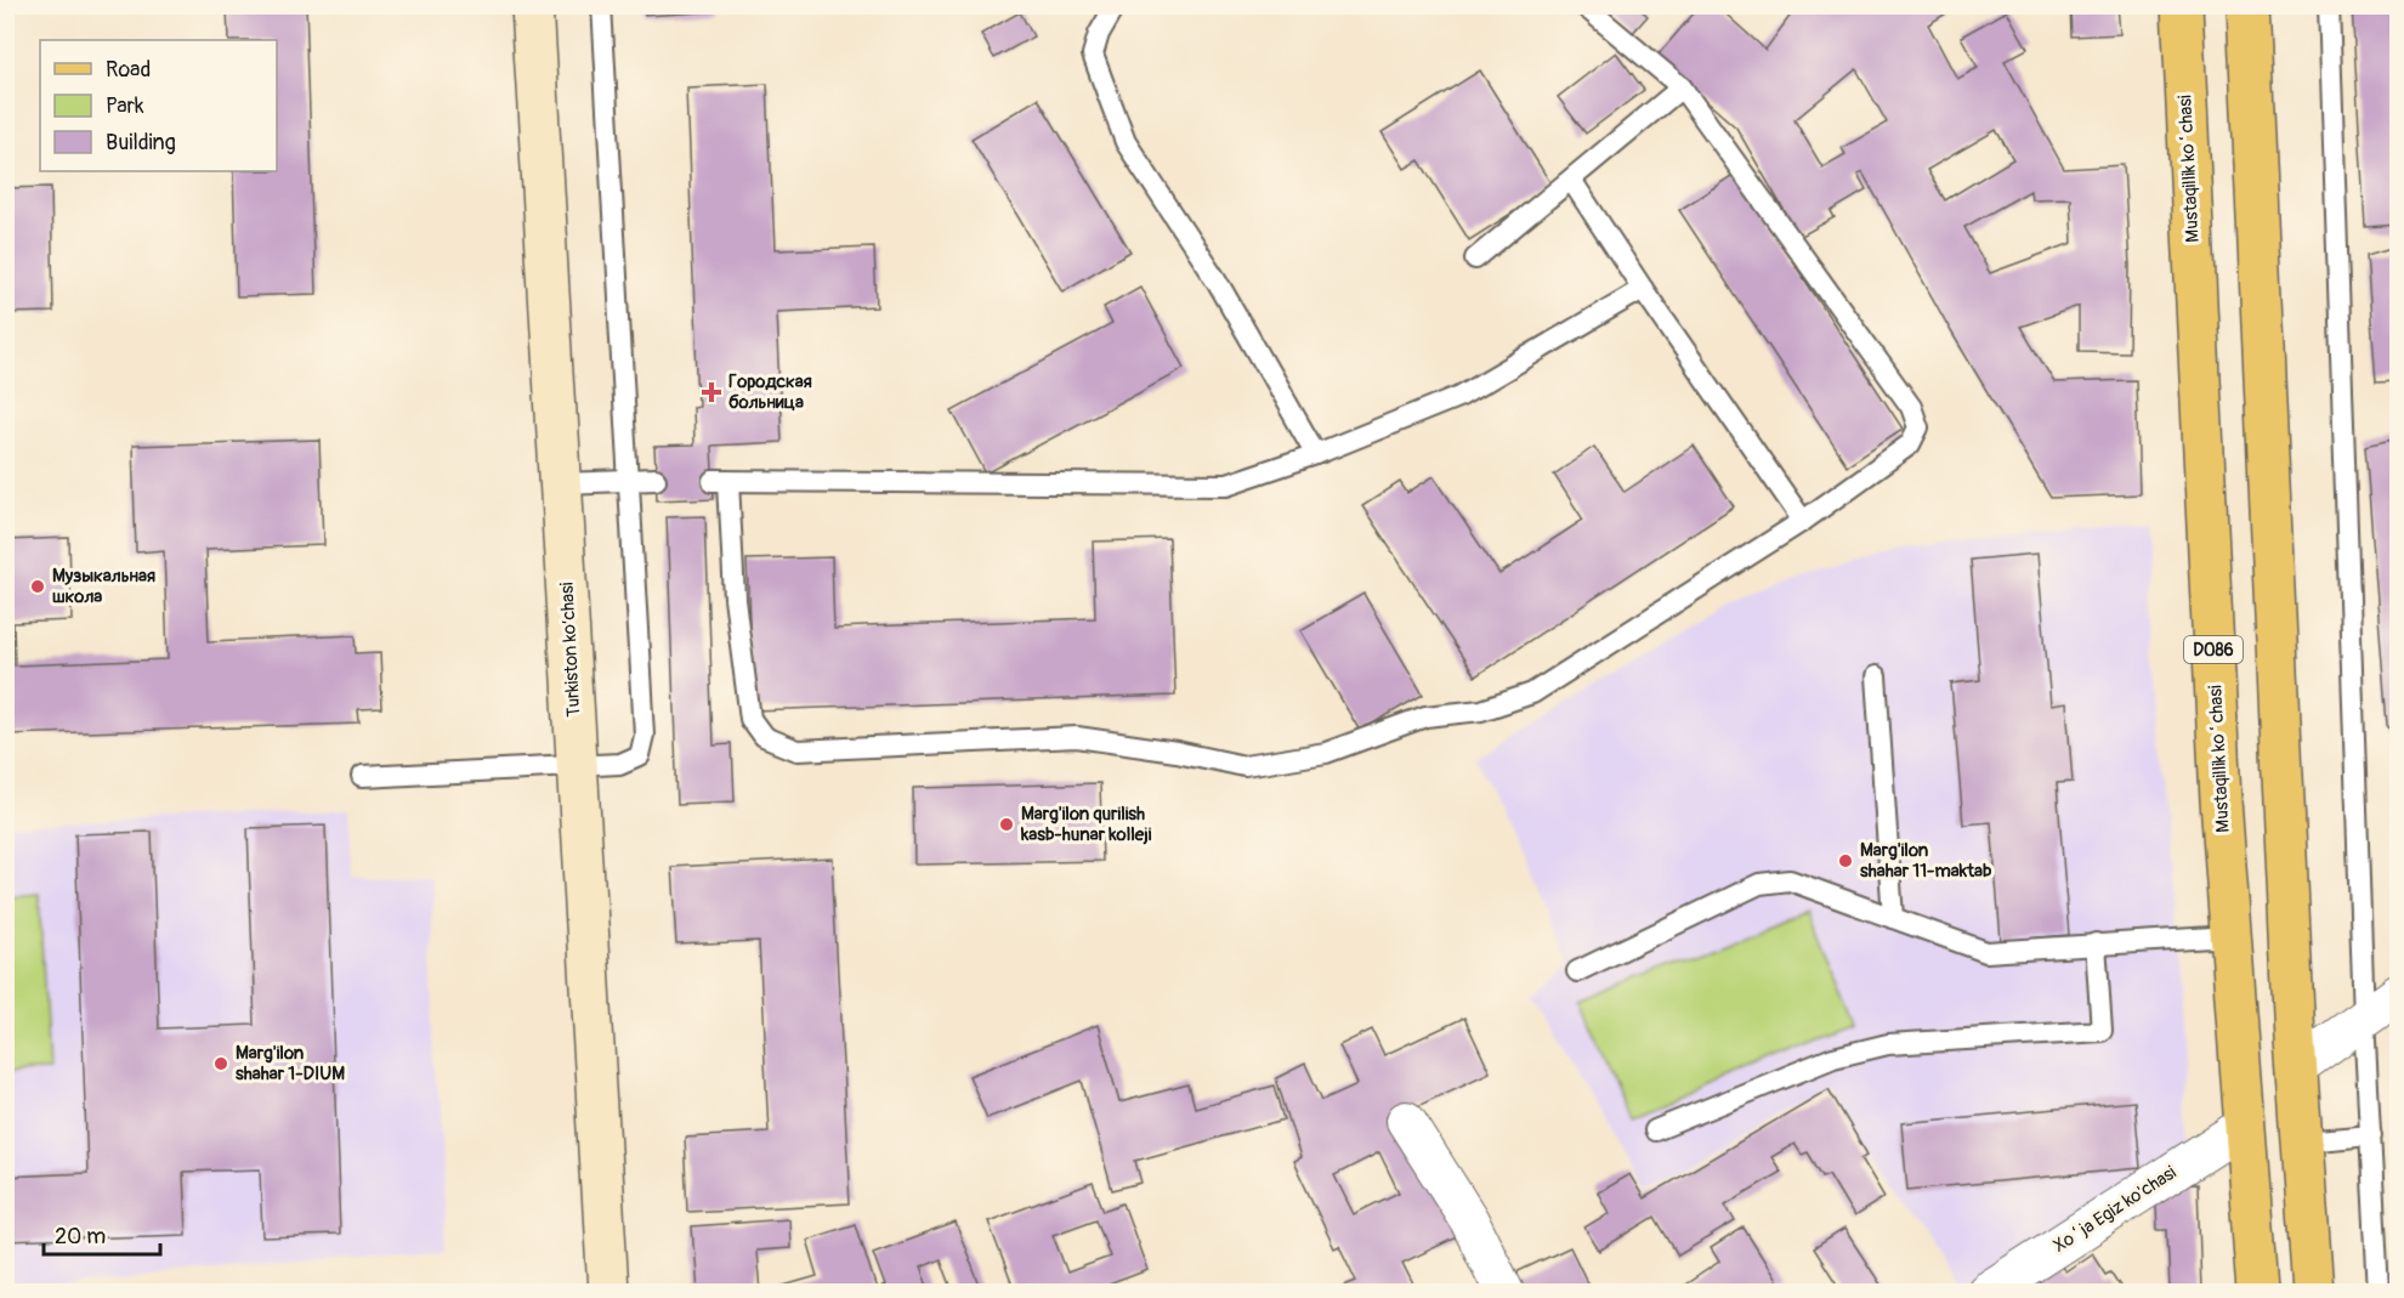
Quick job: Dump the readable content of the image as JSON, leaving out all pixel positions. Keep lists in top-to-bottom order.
{
  "streets": {
    "main road": ["Mustaqillik koʻchasi", "Turkiston ko’chasi", "D086"],
    "street": ["Xoʻja Egiz ko'chasi"]
  },
  "crossings": [
    ["Mustaqillik koʻchasi", "Xoʻja Egiz ko'chasi"]
  ],
  "places": {
    "health": ["Городская больница"],
    "other": [
      "Музыкальная школа",
      "Marg'ilon qurilish kasb-hunar kolleji",
      "Marg'ilon shahar 11-maktab",
      "Marg'ilon shahar 1-DIUM"
    ]
  },
  "legend": ["Road", "Park", "Building"],
  "scale_bar": "20 m"
}
